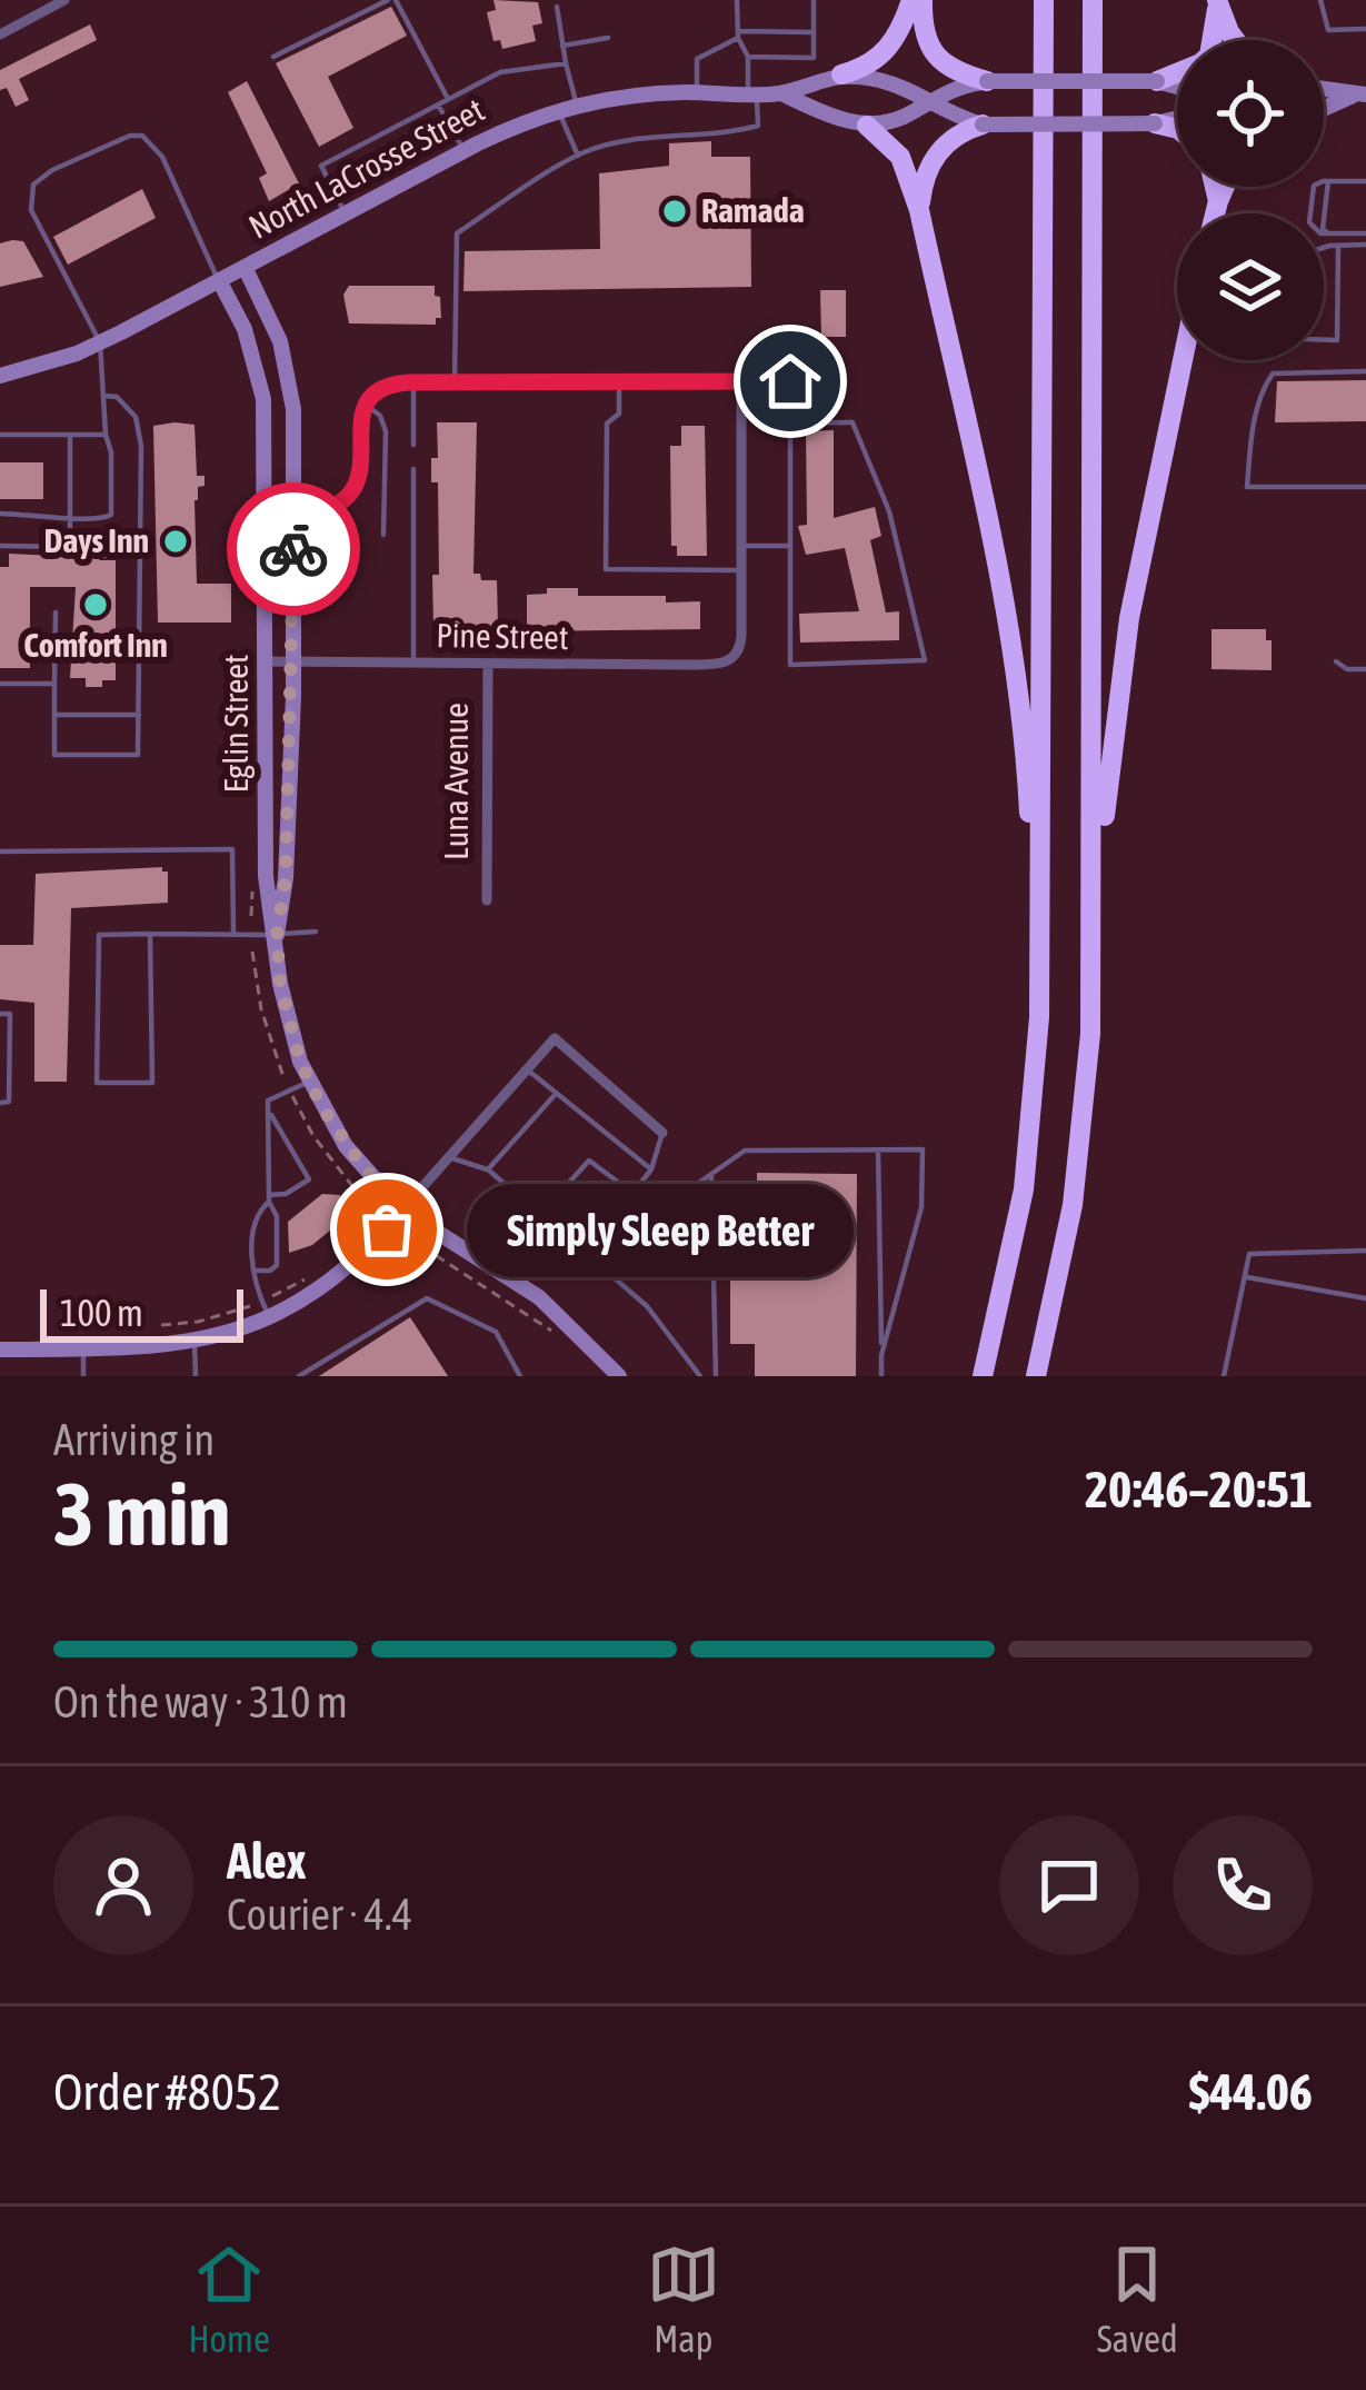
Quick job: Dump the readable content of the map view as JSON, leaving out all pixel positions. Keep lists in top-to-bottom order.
{
  "streets": {
    "street": [
      "North LaCrosse Street",
      "Pine Street",
      "Eglin Street",
      "Luna Avenue"
    ]
  },
  "crossings": [
    ["North LaCrosse Street", "Eglin Street"],
    ["Pine Street", "Eglin Street"],
    ["Pine Street", "Luna Avenue"]
  ],
  "places": [
    "Ramada",
    "Days Inn",
    "Comfort Inn",
    "Simply Sleep Better"
  ],
  "scale_bar": "100 m",
  "page": {
    "bubble": "Simply Sleep Better",
    "scale": "100 m",
    "heading": ["3 min", "Arriving in", "20:46–20:51"],
    "panel": [
      "Alex",
      "Courier · 4.4",
      "Order #8052",
      "$44.06"
    ],
    "bar": "On the way · 310 m",
    "tabs": ["Home", "Map", "Saved"]
  }
}
